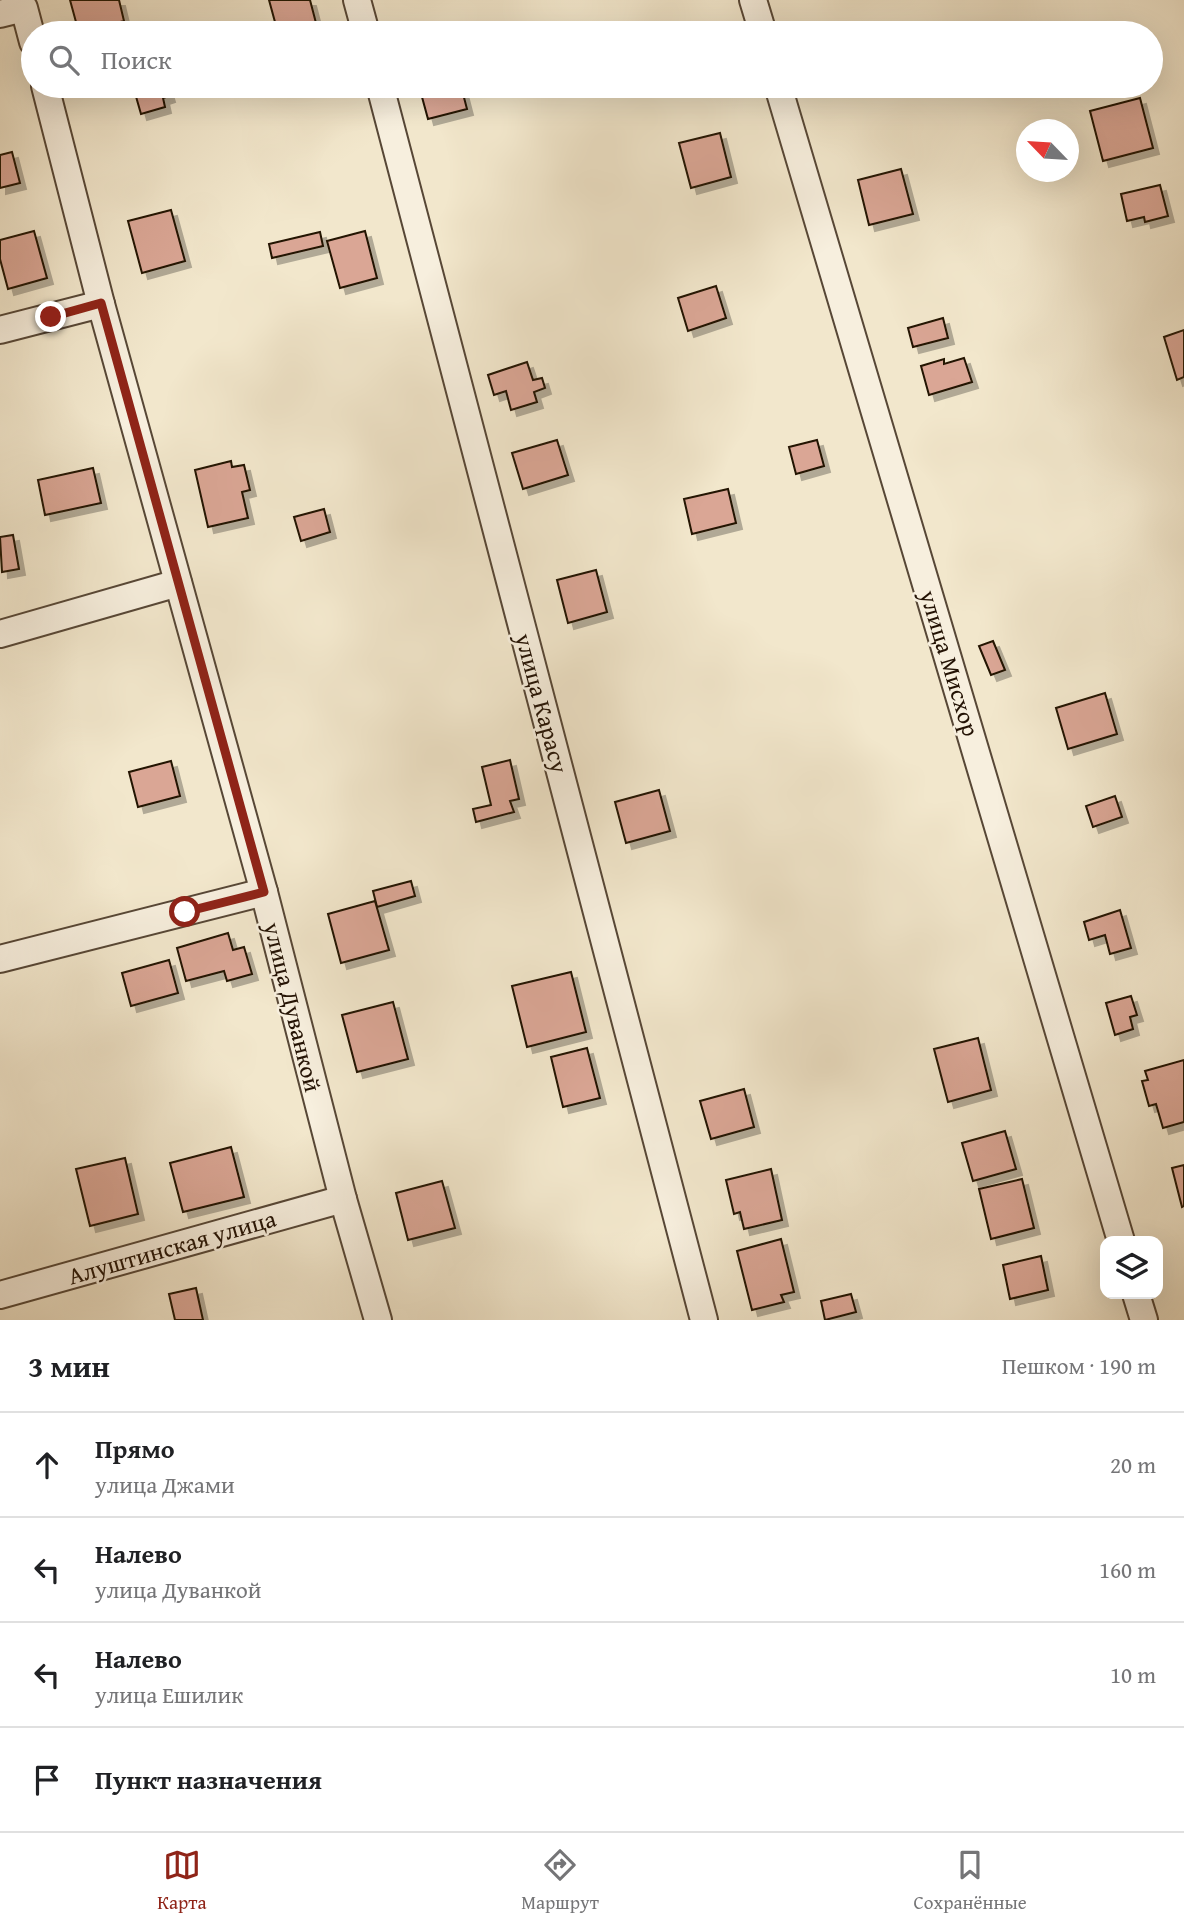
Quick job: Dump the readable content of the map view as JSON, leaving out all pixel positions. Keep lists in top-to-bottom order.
{
  "streets": {
    "street": [
      "улица Мисхор",
      "улица Карасу",
      "улица Дуванкой",
      "Алуштинская улица"
    ]
  },
  "crossings": [
    ["улица Дуванкой", "Алуштинская улица"]
  ],
  "north": "top left",
  "page": {
    "search": "Поиск",
    "heading": ["3 мин", "Пешком · 190 m"],
    "list": [
      ["Прямо", "улица Джами", "20 m"],
      ["Налево", "улица Дуванкой", "160 m"],
      ["Налево", "улица Ешилик", "10 m"],
      "Пункт назначения"
    ],
    "nav": ["Карта", "Маршрут", "Сохранённые"]
  }
}
